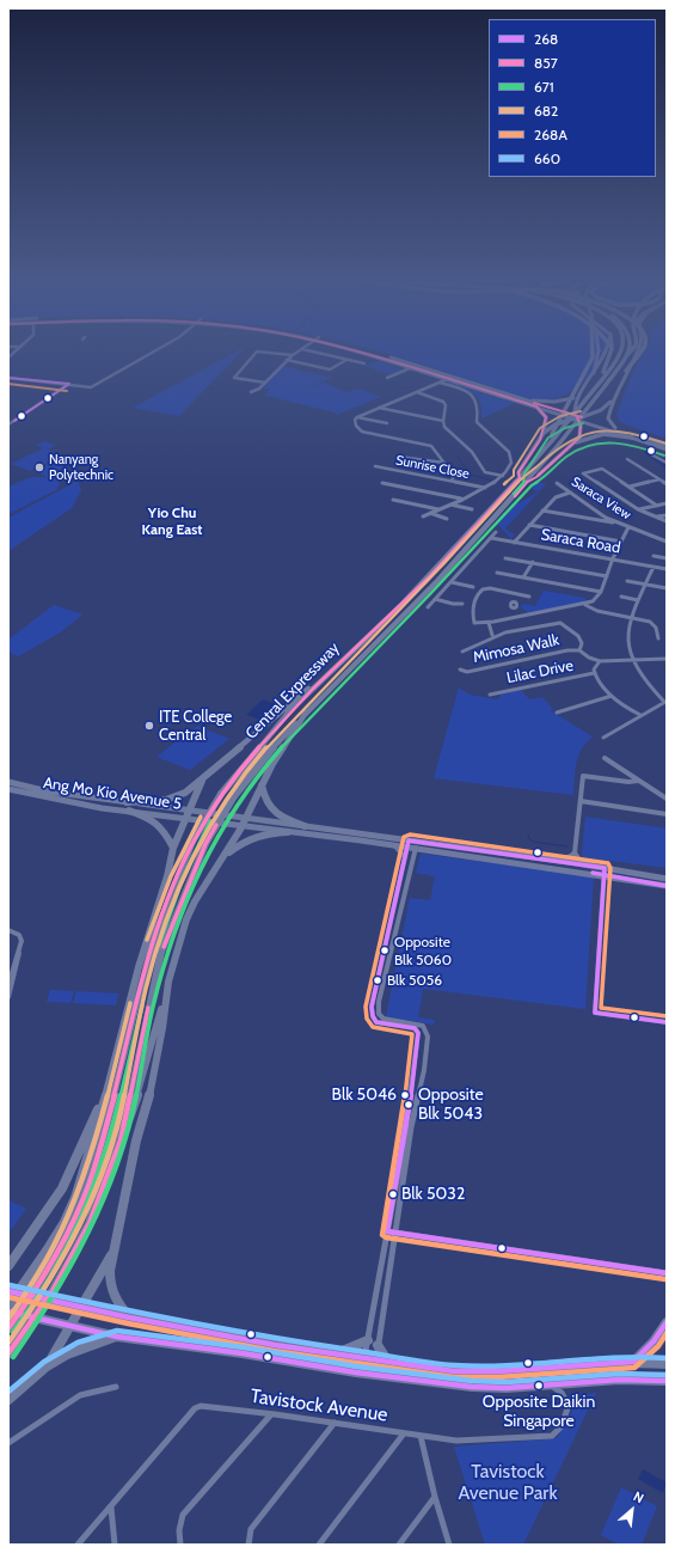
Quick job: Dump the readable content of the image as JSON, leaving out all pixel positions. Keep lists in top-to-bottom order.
{
  "streets": {
    "highway": ["Central Expressway"],
    "main road": ["Ang Mo Kio Avenue 5"],
    "street": [
      "Sunrise Close",
      "Saraca View",
      "Saraca Road",
      "Mimosa Walk",
      "Lilac Drive",
      "Tavistock Avenue"
    ]
  },
  "crossings": [
    ["Saraca View", "Saraca Road"]
  ],
  "districts": ["Yio Chu Kang East"],
  "parks": ["Tavistock Avenue Park"],
  "places": [
    "Nanyang Polytechnic",
    "ITE College Central",
    "Opposite Blk 5060",
    "Blk 5056",
    "Blk 5046",
    "Opposite Blk 5043",
    "Blk 5032",
    "Opposite Daikin Singapore"
  ],
  "lines": [
    "transit line 857",
    "transit line 268",
    "transit line 268A",
    "transit line 682",
    "transit line 671",
    "transit line 660"
  ],
  "legend": [
    "268",
    "857",
    "671",
    "682",
    "268A",
    "660"
  ],
  "north": "top right"
}
